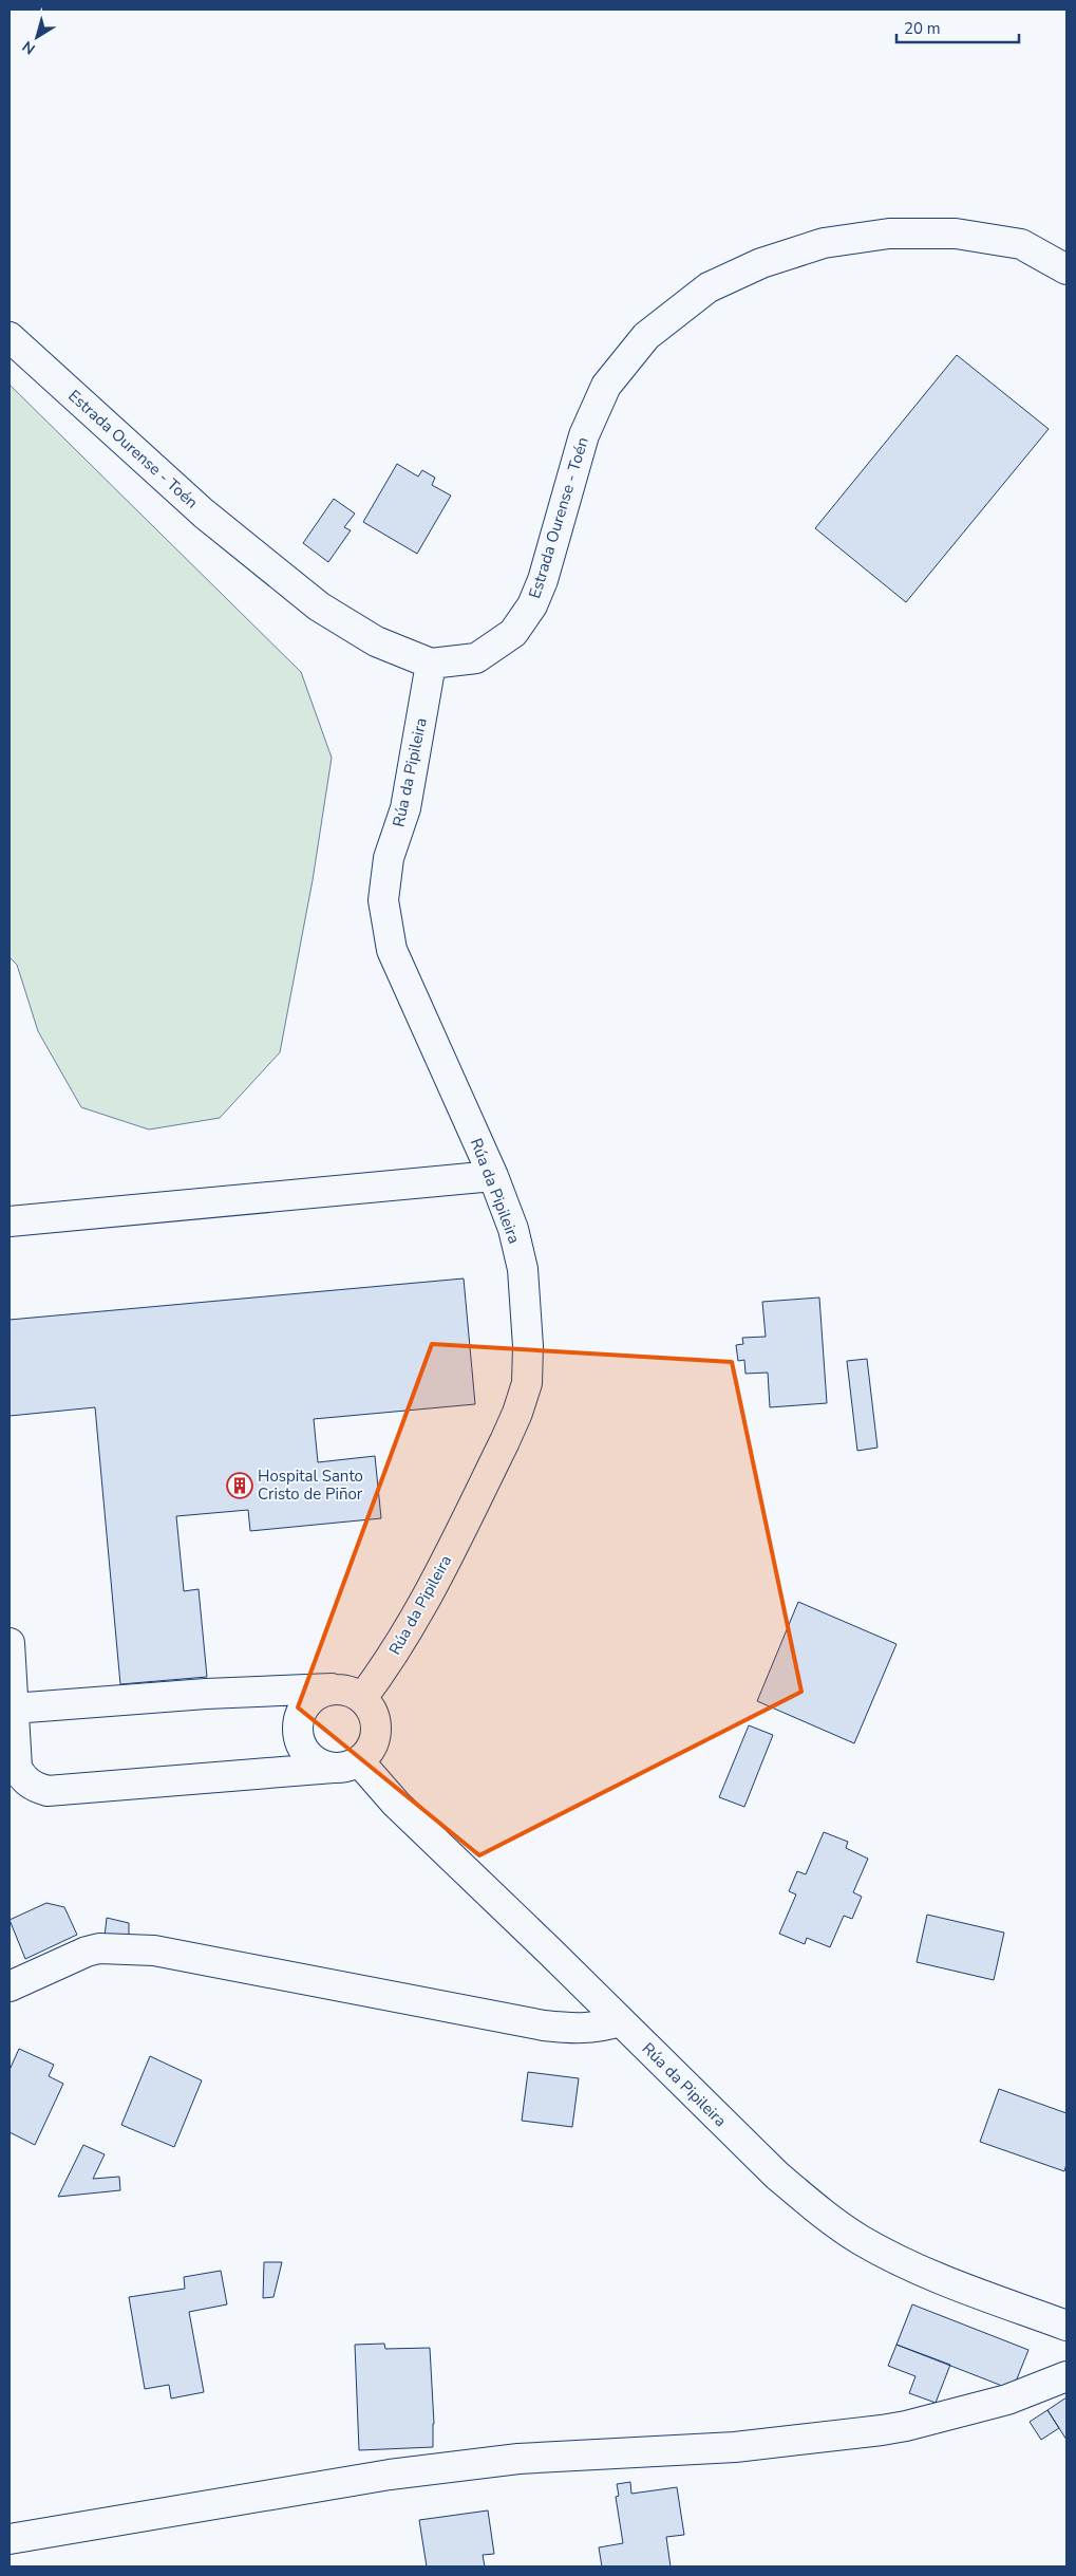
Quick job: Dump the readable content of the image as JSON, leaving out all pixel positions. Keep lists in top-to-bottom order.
{
  "streets": {
    "street": ["Estrada Ourense - Toén", "Rúa da Pipileira"]
  },
  "crossings": [
    ["Estrada Ourense - Toén", "Rúa da Pipileira"]
  ],
  "places": {
    "building": ["Hospital Santo Cristo de Piñor"]
  },
  "scale_bar": "20 m",
  "north": "bottom left"
}
